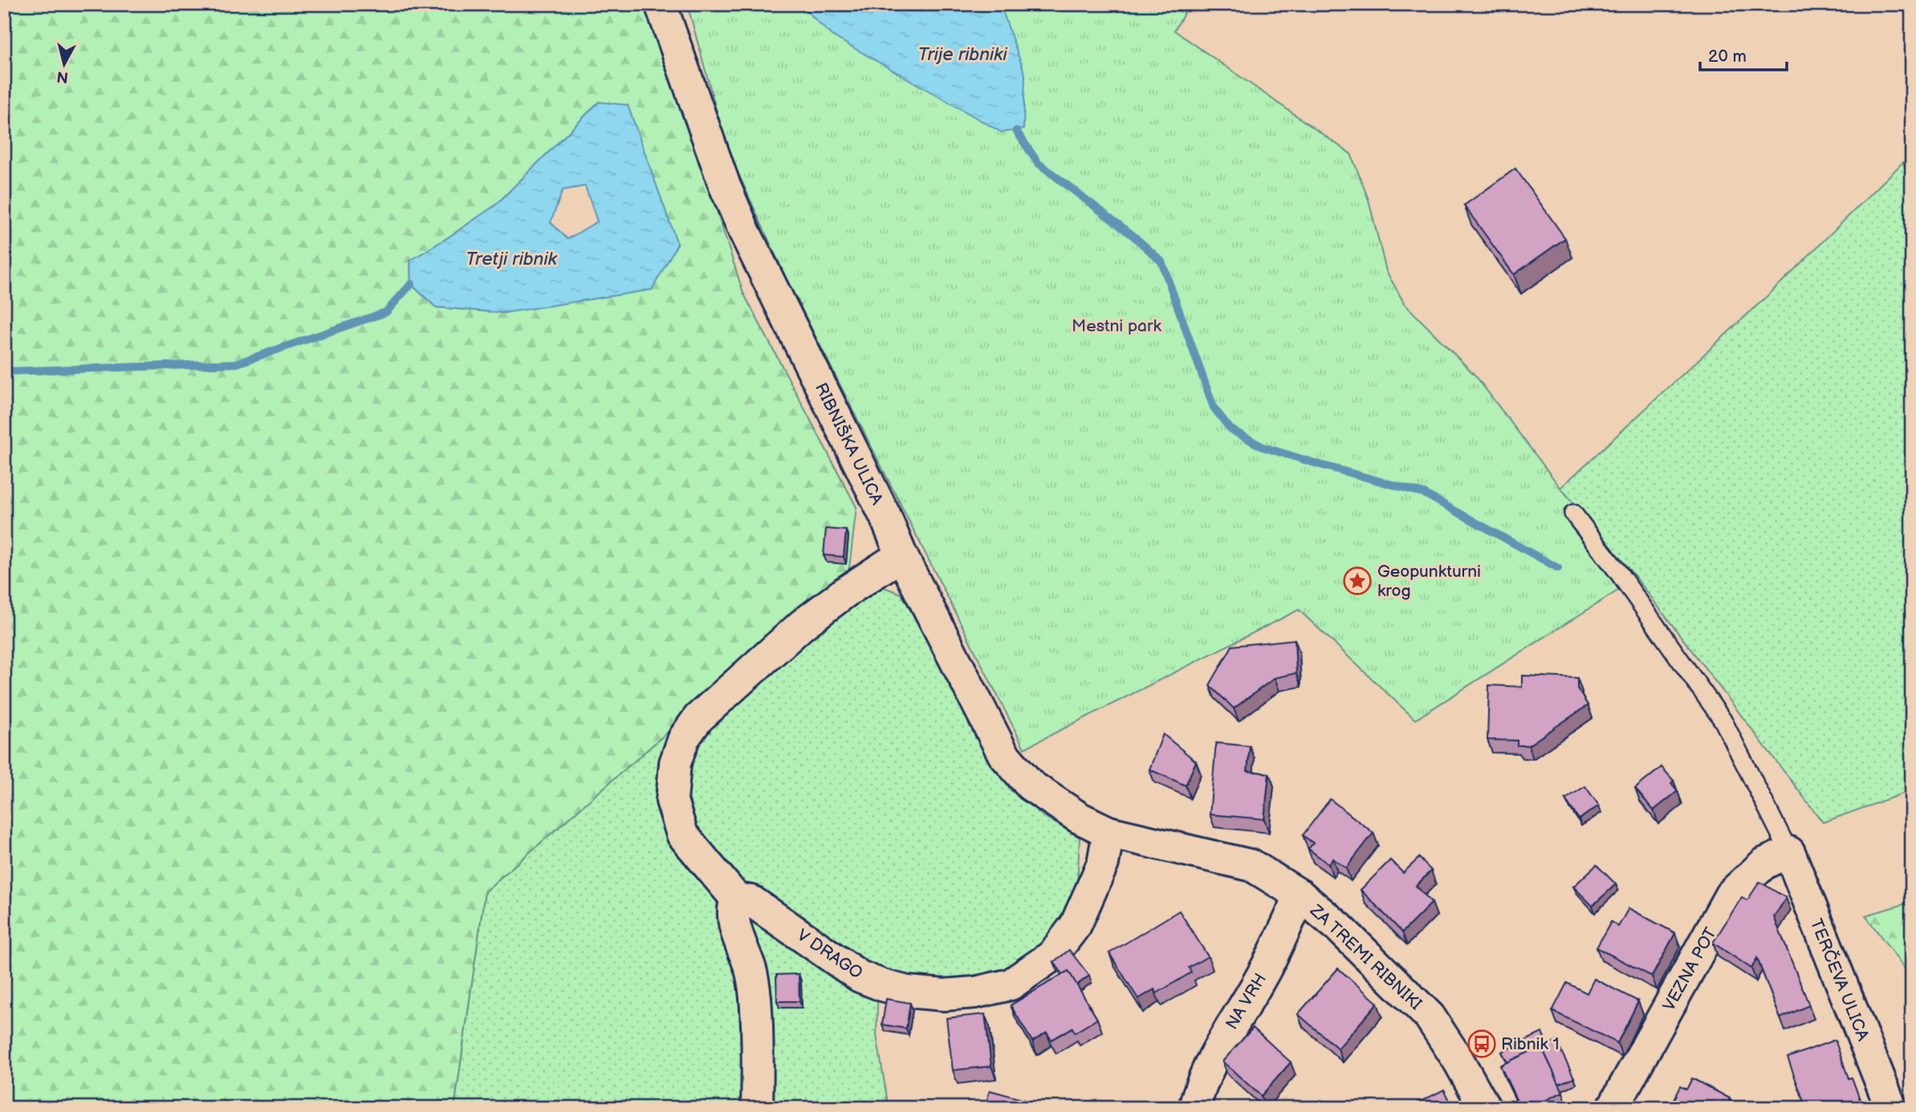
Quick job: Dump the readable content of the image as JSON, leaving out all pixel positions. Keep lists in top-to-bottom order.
{
  "streets": {
    "street": [
      "RIBNIŠKA ULICA",
      "V DRAGO",
      "ZA TREMI RIBNIKI",
      "VEZNA POT",
      "TERČEVA ULICA",
      "NA VRH"
    ]
  },
  "crossings": [
    ["RIBNIŠKA ULICA", "V DRAGO"],
    ["RIBNIŠKA ULICA", "ZA TREMI RIBNIKI"],
    ["V DRAGO", "ZA TREMI RIBNIKI"],
    ["ZA TREMI RIBNIKI", "NA VRH"],
    ["VEZNA POT", "TERČEVA ULICA"]
  ],
  "water": ["Trije ribniki", "Tretji ribnik"],
  "parks": ["Mestni park"],
  "places": {
    "place": ["Geopunkturni krog"],
    "bus stop": ["Ribnik 1"]
  },
  "scale_bar": "20 m",
  "north": "bottom"
}
